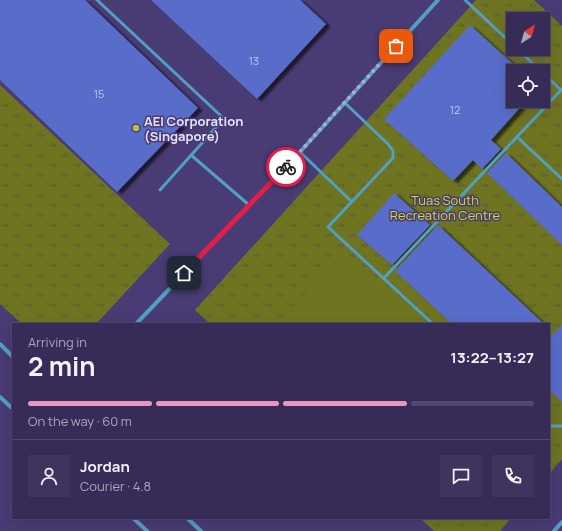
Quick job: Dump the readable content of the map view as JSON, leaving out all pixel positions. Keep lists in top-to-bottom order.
{
  "parks": ["Tuas South Recreation Centre"],
  "places": ["AEI Corporation (Singapore)"],
  "house_numbers": ["13", "15", "12"],
  "north": "top right",
  "page": {
    "heading": ["2 min", "Arriving in", "13:22–13:27"],
    "panel": ["Jordan", "Courier · 4.8"],
    "bar": "On the way · 60 m"
  }
}
